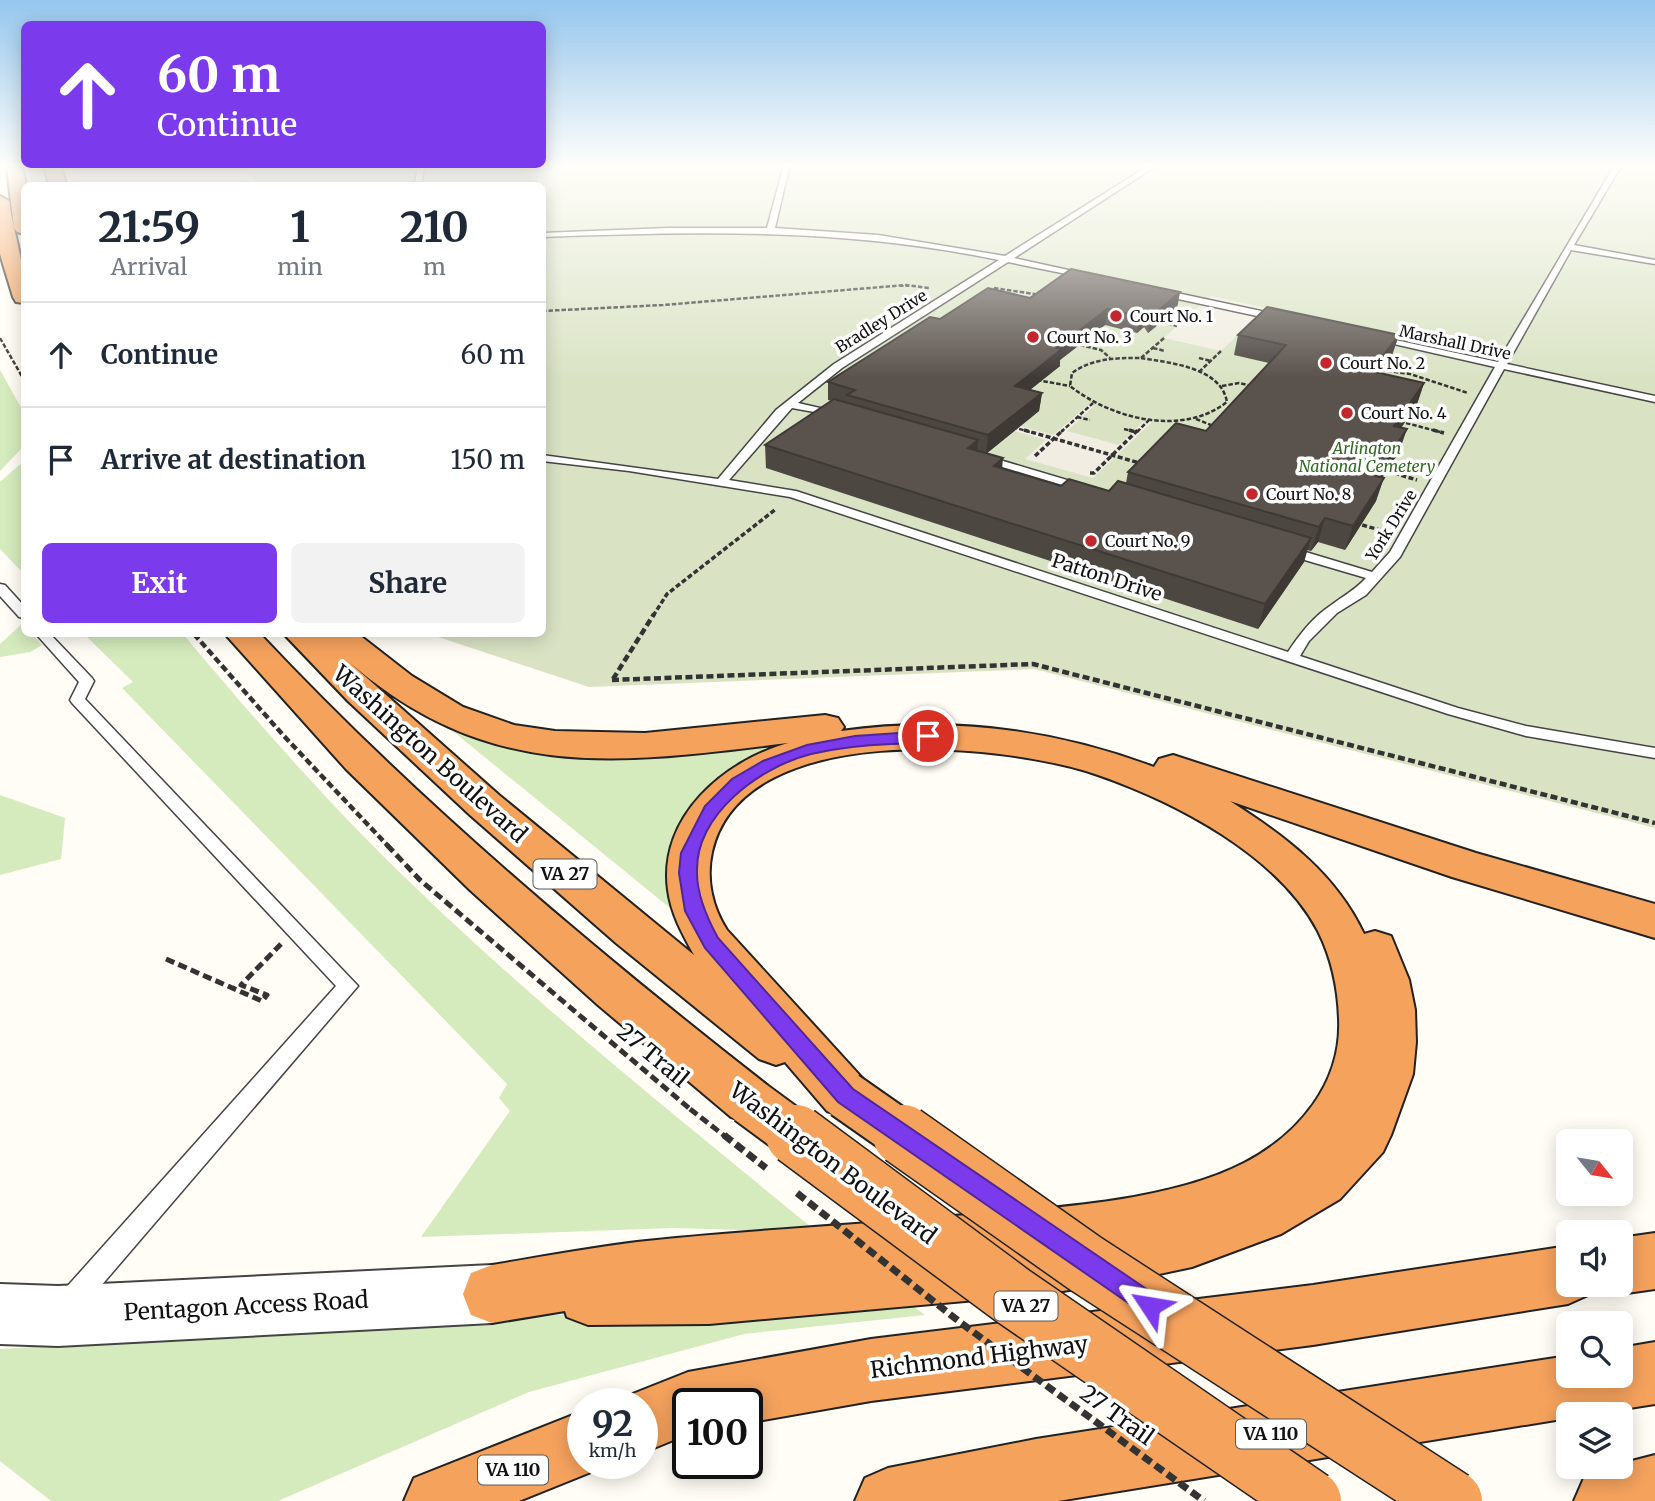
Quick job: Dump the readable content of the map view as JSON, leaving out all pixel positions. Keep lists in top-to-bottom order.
{
  "streets": {
    "highway": [
      "Washington Boulevard",
      "VA 27",
      "Richmond Highway",
      "VA 110"
    ],
    "street": ["Pentagon Access Road"],
    "lane": [
      "Bradley Drive",
      "Marshall Drive",
      "York Drive",
      "Patton Drive"
    ],
    "path": ["27 Trail"]
  },
  "crossings": [
    ["Bradley Drive", "Patton Drive"],
    ["Marshall Drive", "York Drive"],
    ["York Drive", "Patton Drive"]
  ],
  "parks": ["Arlington National Cemetery"],
  "places": [
    "Court No. 1",
    "Court No. 3",
    "Court No. 2",
    "Court No. 4",
    "Court No. 8",
    "Court No. 9"
  ],
  "north": "bottom right",
  "page": {
    "turn": ["60 m", "Continue"],
    "eta": [
      "21:59",
      "Arrival",
      "1",
      "min",
      "210",
      "m"
    ],
    "list": [
      {
        "name": "Continue",
        "value": "60 m"
      },
      {
        "name": "Arrive at destination",
        "value": "150 m"
      }
    ],
    "buttons": ["Exit", "Share"],
    "speed": "92 km/h",
    "limit": "100"
  }
}
